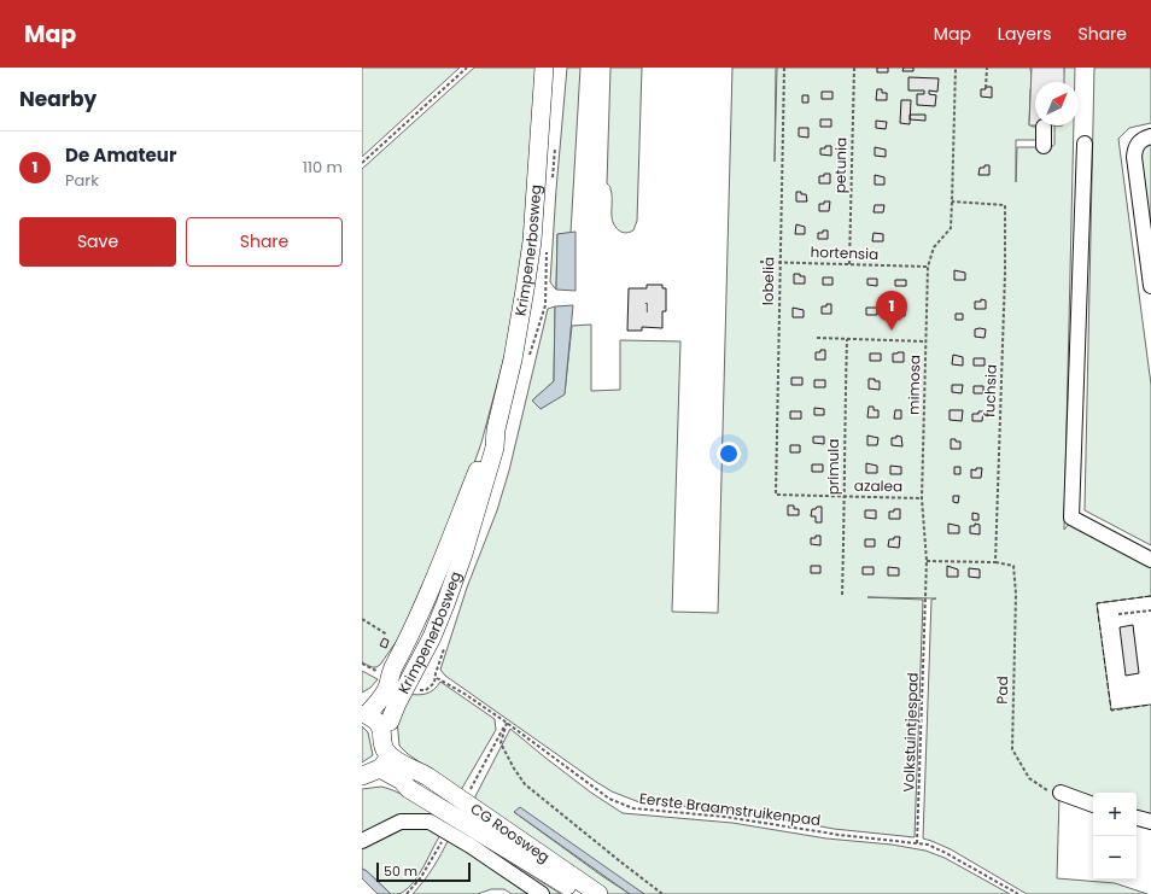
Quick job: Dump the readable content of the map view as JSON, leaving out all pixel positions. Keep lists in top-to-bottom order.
{
  "streets": {
    "main road": ["Krimpenerbosweg", "CG Roosweg"],
    "path": [
      "petunia",
      "hortensia",
      "lobelia",
      "mimosa",
      "fuchsia",
      "primula",
      "azalea",
      "Pad",
      "Volkstuintjespad",
      "Eerste Braamstruikenpad"
    ]
  },
  "crossings": [
    ["petunia", "hortensia"],
    ["hortensia", "lobelia"],
    ["hortensia", "mimosa"],
    ["lobelia", "azalea"],
    ["mimosa", "fuchsia"],
    ["mimosa", "azalea"],
    ["mimosa", "Volkstuintjespad"],
    ["fuchsia", "Pad"],
    ["primula", "azalea"],
    ["Volkstuintjespad", "Eerste Braamstruikenpad"]
  ],
  "house_numbers": ["1"],
  "scale_bar": "50 m",
  "north": "top right",
  "page": {
    "header": "Map",
    "nav": ["Map", "Layers", "Share"],
    "heading": "Nearby",
    "list": [
      {
        "mark": "1",
        "name": "De Amateur",
        "note": "Park",
        "value": "110 m"
      }
    ],
    "buttons": ["Save", "Share"],
    "pins": "1",
    "map_buttons": ["+", "−"],
    "scale": "50 m"
  }
}
